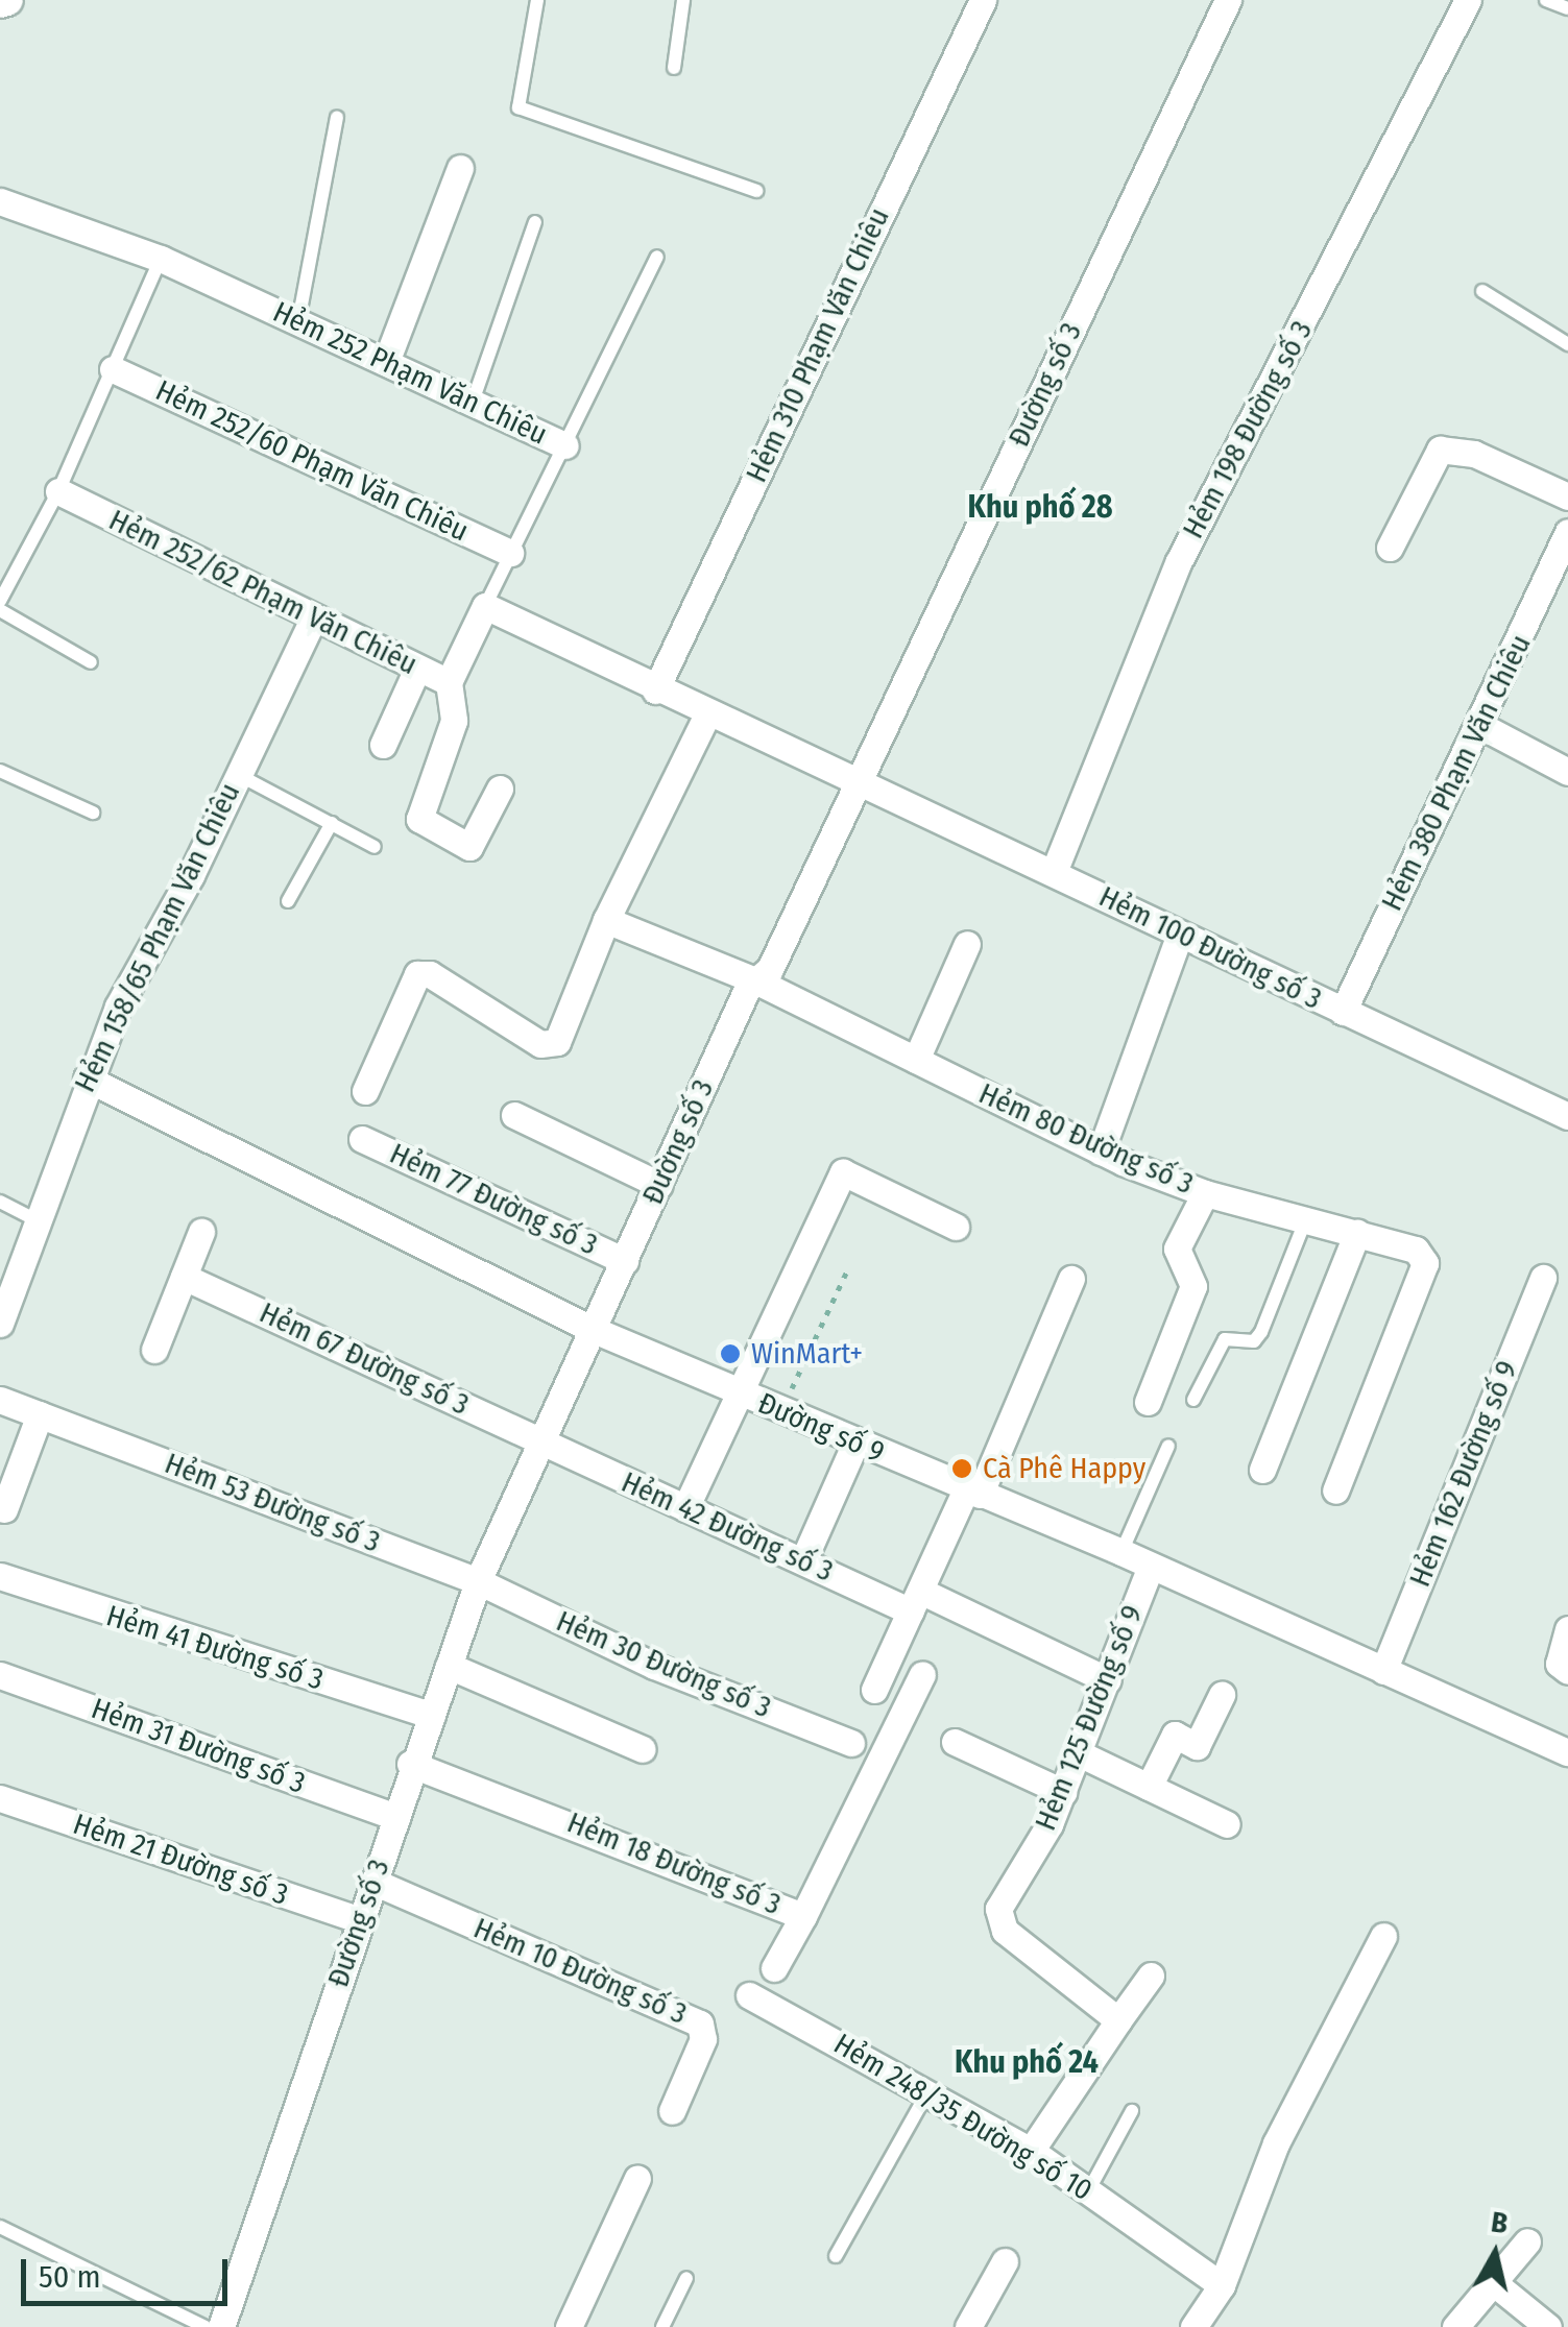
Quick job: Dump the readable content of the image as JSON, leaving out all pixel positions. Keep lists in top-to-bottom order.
{
  "streets": {
    "street": [
      "Hẻm 310 Phạm Văn Chiêu",
      "Hẻm 252 Phạm Văn Chiêu",
      "Đường số 3",
      "Hẻm 198 Đường số 3",
      "Hẻm 252/60 Phạm Văn Chiêu",
      "Hẻm 252/62 Phạm Văn Chiêu",
      "Hẻm 380 Phạm Văn Chiêu",
      "Hẻm 158/65 Phạm Văn Chiêu",
      "Hẻm 100 Đường số 3",
      "Hẻm 80 Đường số 3",
      "Hẻm 77 Đường số 3",
      "Hẻm 67 Đường số 3",
      "Đường số 9",
      "Hẻm 162 Đường số 9",
      "Hẻm 53 Đường số 3",
      "Hẻm 42 Đường số 3",
      "Hẻm 41 Đường số 3",
      "Hẻm 30 Đường số 3",
      "Hẻm 125 Đường số 9",
      "Hẻm 31 Đường số 3",
      "Hẻm 21 Đường số 3",
      "Hẻm 18 Đường số 3",
      "Hẻm 10 Đường số 3",
      "Hẻm 248/35 Đường số 10"
    ]
  },
  "crossings": [
    ["Hẻm 252 Phạm Văn Chiêu", "Hẻm 252/60 Phạm Văn Chiêu"],
    ["Hẻm 252 Phạm Văn Chiêu", "Hẻm 252/62 Phạm Văn Chiêu"],
    ["Đường số 3", "Hẻm 100 Đường số 3"],
    ["Đường số 3", "Hẻm 80 Đường số 3"],
    ["Đường số 3", "Hẻm 77 Đường số 3"],
    ["Đường số 3", "Hẻm 67 Đường số 3"],
    ["Đường số 3", "Đường số 9"],
    ["Đường số 3", "Hẻm 53 Đường số 3"],
    ["Đường số 3", "Hẻm 42 Đường số 3"],
    ["Đường số 3", "Hẻm 41 Đường số 3"],
    ["Đường số 3", "Hẻm 30 Đường số 3"],
    ["Đường số 3", "Hẻm 31 Đường số 3"],
    ["Đường số 3", "Hẻm 21 Đường số 3"],
    ["Đường số 3", "Hẻm 18 Đường số 3"],
    ["Đường số 3", "Hẻm 10 Đường số 3"],
    ["Hẻm 198 Đường số 3", "Hẻm 100 Đường số 3"],
    ["Hẻm 252/62 Phạm Văn Chiêu", "Hẻm 158/65 Phạm Văn Chiêu"],
    ["Hẻm 380 Phạm Văn Chiêu", "Hẻm 100 Đường số 3"],
    ["Hẻm 158/65 Phạm Văn Chiêu", "Đường số 9"],
    ["Hẻm 67 Đường số 3", "Hẻm 42 Đường số 3"],
    ["Đường số 9", "Hẻm 162 Đường số 9"],
    ["Đường số 9", "Hẻm 125 Đường số 9"],
    ["Hẻm 53 Đường số 3", "Hẻm 30 Đường số 3"],
    ["Hẻm 42 Đường số 3", "Hẻm 125 Đường số 9"]
  ],
  "districts": ["Khu phố 28", "Khu phố 24"],
  "places": ["WinMart+", "Cà Phê Happy"],
  "scale_bar": "50 m",
  "north": "top"
}
